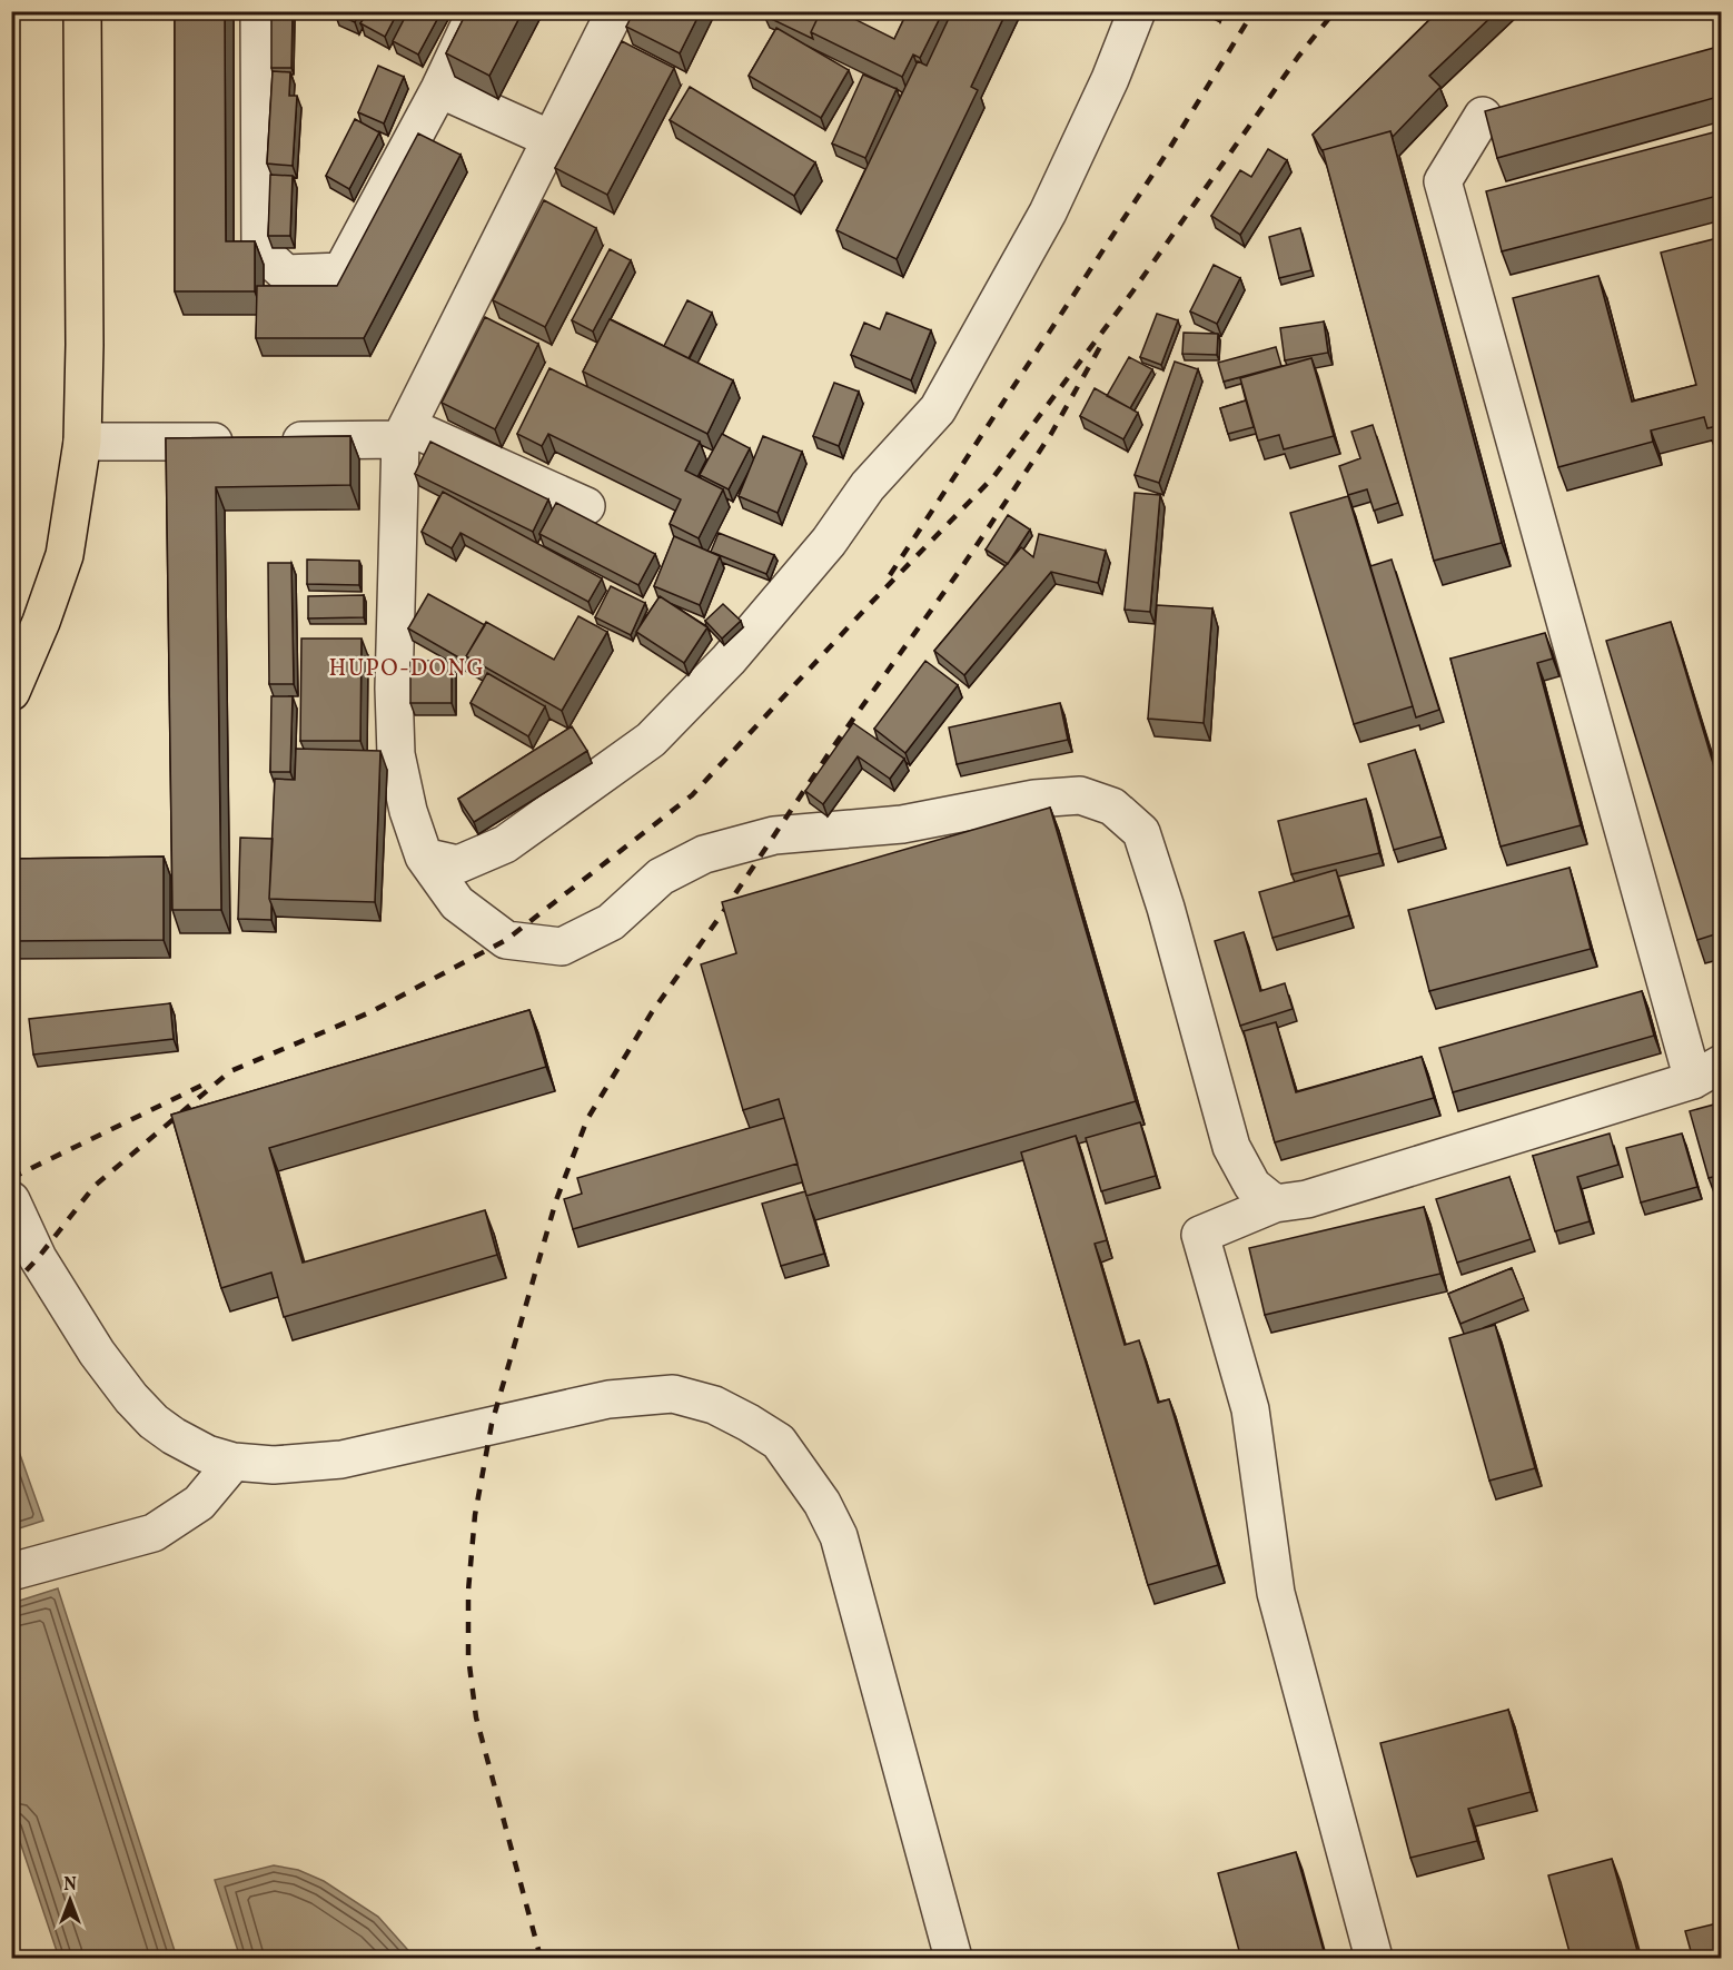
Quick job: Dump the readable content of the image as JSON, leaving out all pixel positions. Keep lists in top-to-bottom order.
{
  "districts": ["HUPO-DONG"],
  "north": "top"
}
